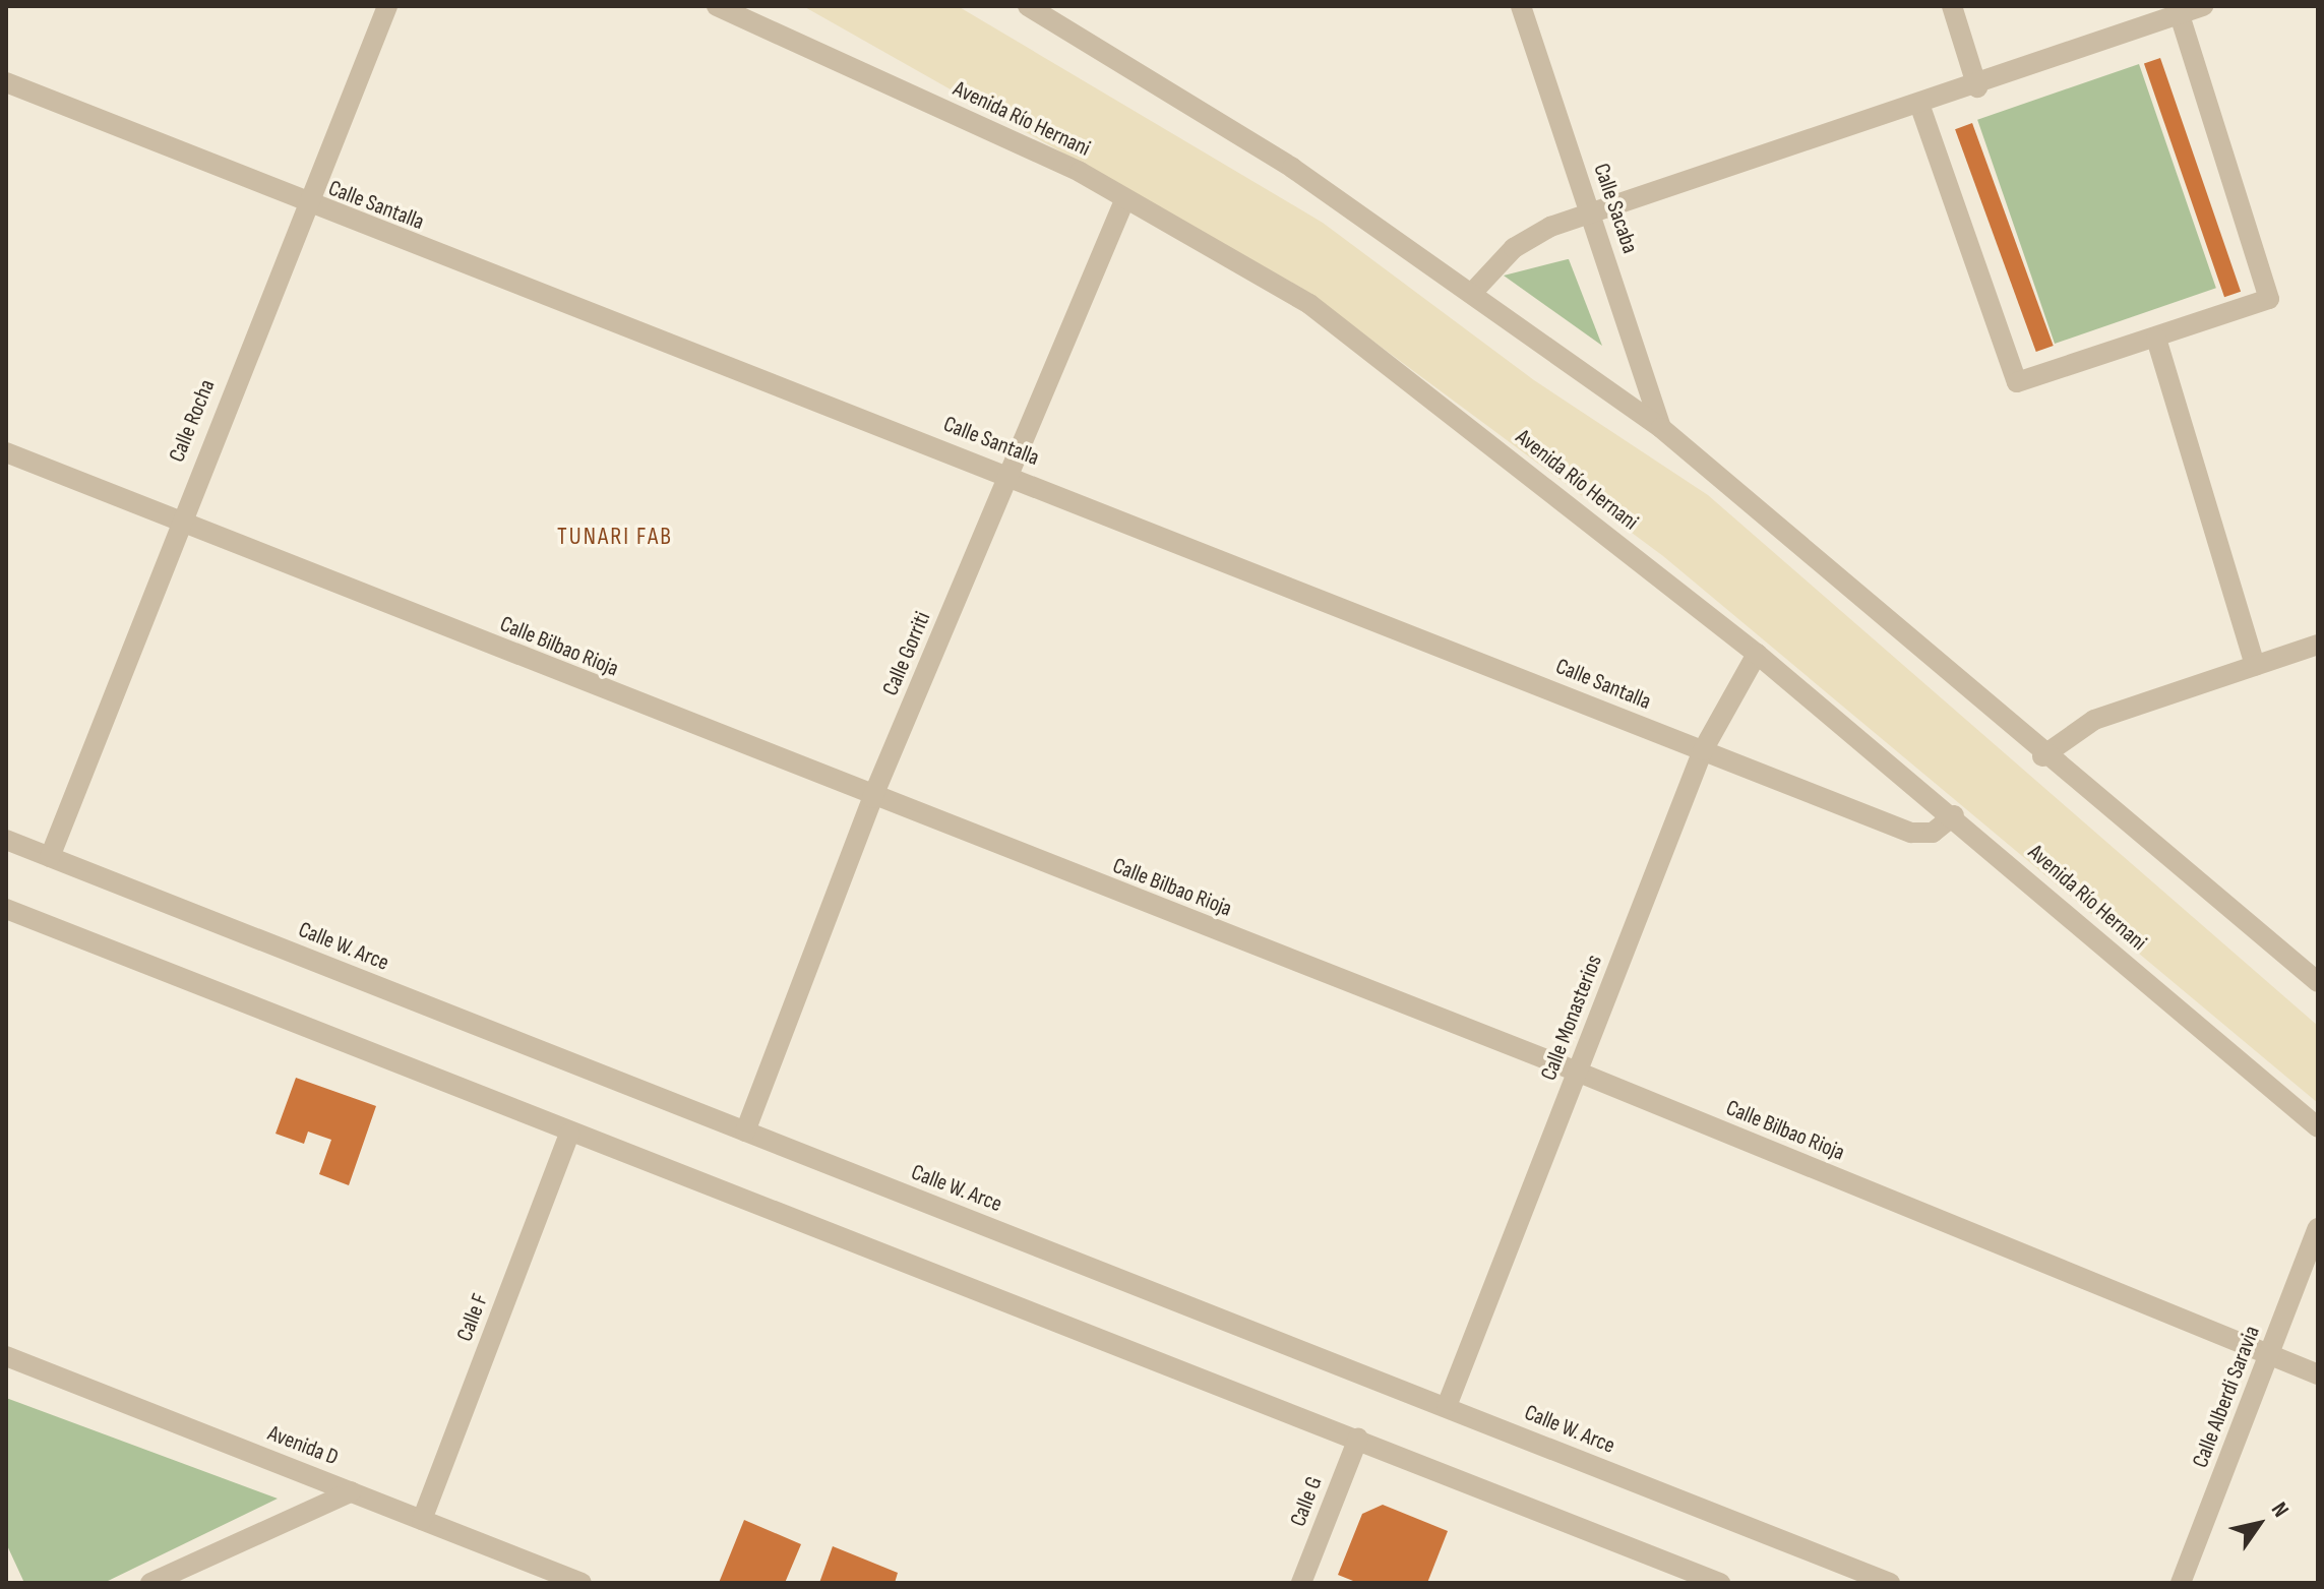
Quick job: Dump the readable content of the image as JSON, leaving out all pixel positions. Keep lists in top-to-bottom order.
{
  "streets": {
    "street": [
      "Avenida Río Hernani",
      "Calle Santalla",
      "Calle Sacaba",
      "Calle Rocha",
      "Calle Bilbao Rioja",
      "Calle Gorriti",
      "Calle W. Arce",
      "Calle Monasterios",
      "Calle F",
      "Calle Alberdi Saravia",
      "Avenida D",
      "Calle G"
    ]
  },
  "crossings": [
    ["Avenida Río Hernani", "Calle Santalla"],
    ["Avenida Río Hernani", "Calle Gorriti"],
    ["Avenida Río Hernani", "Calle Monasterios"],
    ["Calle Santalla", "Calle Rocha"],
    ["Calle Santalla", "Calle Gorriti"],
    ["Calle Santalla", "Calle Monasterios"],
    ["Calle Rocha", "Calle Bilbao Rioja"],
    ["Calle Rocha", "Calle W. Arce"],
    ["Calle Bilbao Rioja", "Calle Gorriti"],
    ["Calle Bilbao Rioja", "Calle Monasterios"],
    ["Calle Bilbao Rioja", "Calle Alberdi Saravia"],
    ["Calle Gorriti", "Calle W. Arce"],
    ["Calle W. Arce", "Calle Monasterios"],
    ["Calle F", "Avenida D"]
  ],
  "districts": ["TUNARI FAB"],
  "north": "top right"
}
